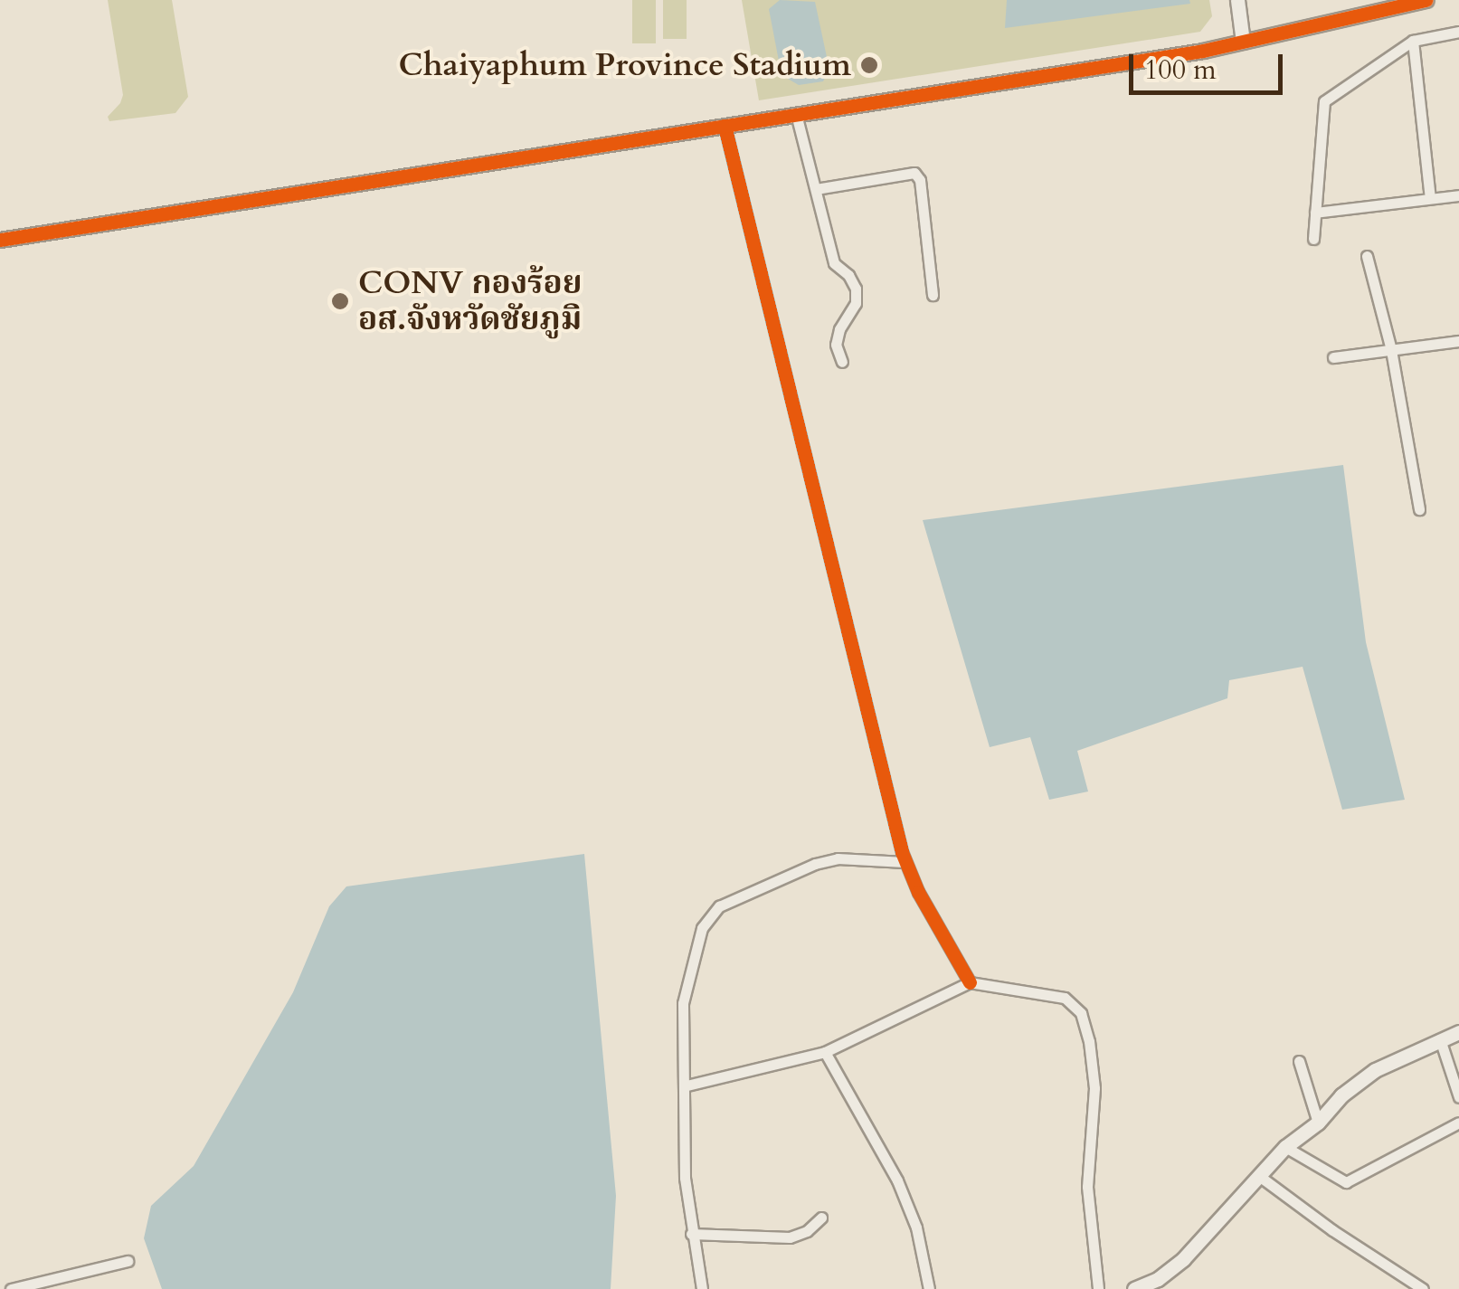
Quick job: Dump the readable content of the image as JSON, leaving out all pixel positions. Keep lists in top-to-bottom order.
{
  "places": ["Chaiyaphum Province Stadium", "CONV กองร้อย อส.จังหวัดชัยภูมิ"],
  "scale_bar": "100 m"
}
